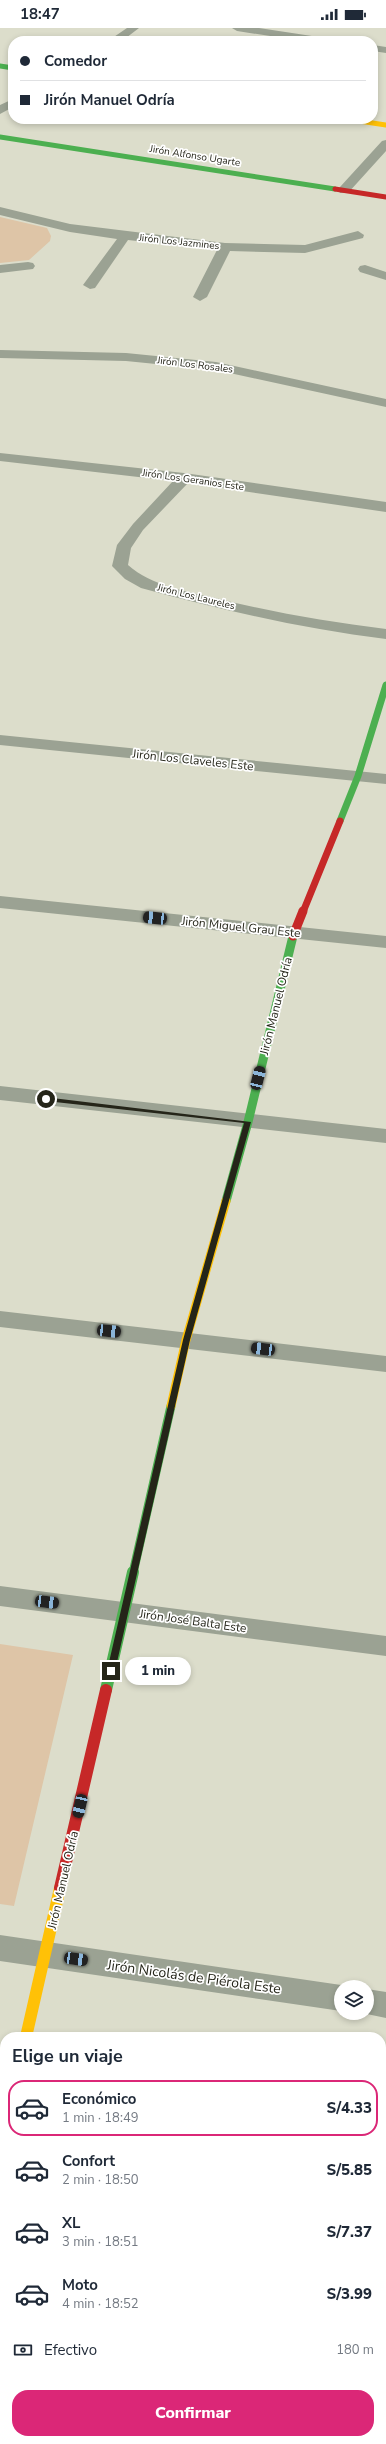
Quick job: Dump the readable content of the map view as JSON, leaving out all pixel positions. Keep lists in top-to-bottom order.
{
  "streets": {
    "street": [
      "Jirón Alfonso Ugarte",
      "Jirón Los Jazmines",
      "Jirón Los Rosales",
      "Jirón Los Geranios Este",
      "Jirón Los Laureles",
      "Jirón Los Claveles Este",
      "Jirón Miguel Grau Este",
      "Jirón Manuel Odría",
      "Jirón José Balta Este",
      "Jirón Nicolás de Piérola Este"
    ]
  },
  "crossings": [
    ["Jirón Los Geranios Este", "Jirón Los Laureles"],
    ["Jirón Los Claveles Este", "Jirón Manuel Odría"],
    ["Jirón Miguel Grau Este", "Jirón Manuel Odría"],
    ["Jirón Manuel Odría", "Jirón José Balta Este"],
    ["Jirón Manuel Odría", "Jirón Nicolás de Piérola Este"]
  ],
  "page": {
    "status": "18:47",
    "banner": ["Comedor", "Jirón Manuel Odría"],
    "bubble": "1 min",
    "heading": "Elige un viaje",
    "list": [
      {
        "name": "Económico",
        "note": "1 min · 18:49",
        "value": "S/4.33"
      },
      {
        "name": "Confort",
        "note": "2 min · 18:50",
        "value": "S/5.85"
      },
      {
        "name": "XL",
        "note": "3 min · 18:51",
        "value": "S/7.37"
      },
      {
        "name": "Moto",
        "note": "4 min · 18:52",
        "value": "S/3.99"
      }
    ],
    "pay": ["Efectivo", "180 m"],
    "buttons": "Confirmar"
  }
}
